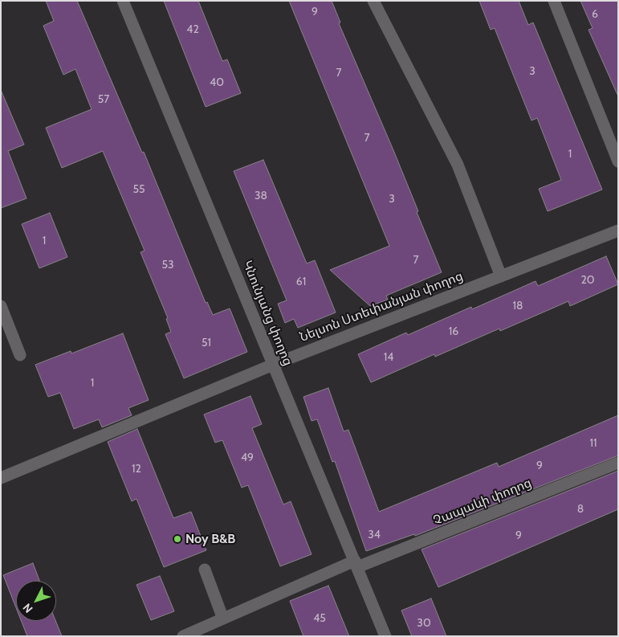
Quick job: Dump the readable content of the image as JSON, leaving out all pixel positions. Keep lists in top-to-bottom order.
{
  "streets": {
    "street": ["Նելսոն Ստեփանյան փողոց", "Կնունյանց փողոց", "Չապաևի փողոց"]
  },
  "crossings": [
    ["Նելսոն Ստեփանյան փողոց", "Կնունյանց փողոց"],
    ["Կնունյանց փողոց", "Չապաևի փողոց"]
  ],
  "places": ["Noy B&B"],
  "house_numbers": [
    "9",
    "6",
    "42",
    "3",
    "7",
    "40",
    "57",
    "7",
    "1",
    "55",
    "38",
    "3",
    "1",
    "7",
    "53",
    "20",
    "61",
    "18",
    "16",
    "51",
    "14",
    "1",
    "11",
    "49",
    "9",
    "12",
    "8",
    "34",
    "9",
    "45",
    "30"
  ],
  "north": "bottom left"
}
